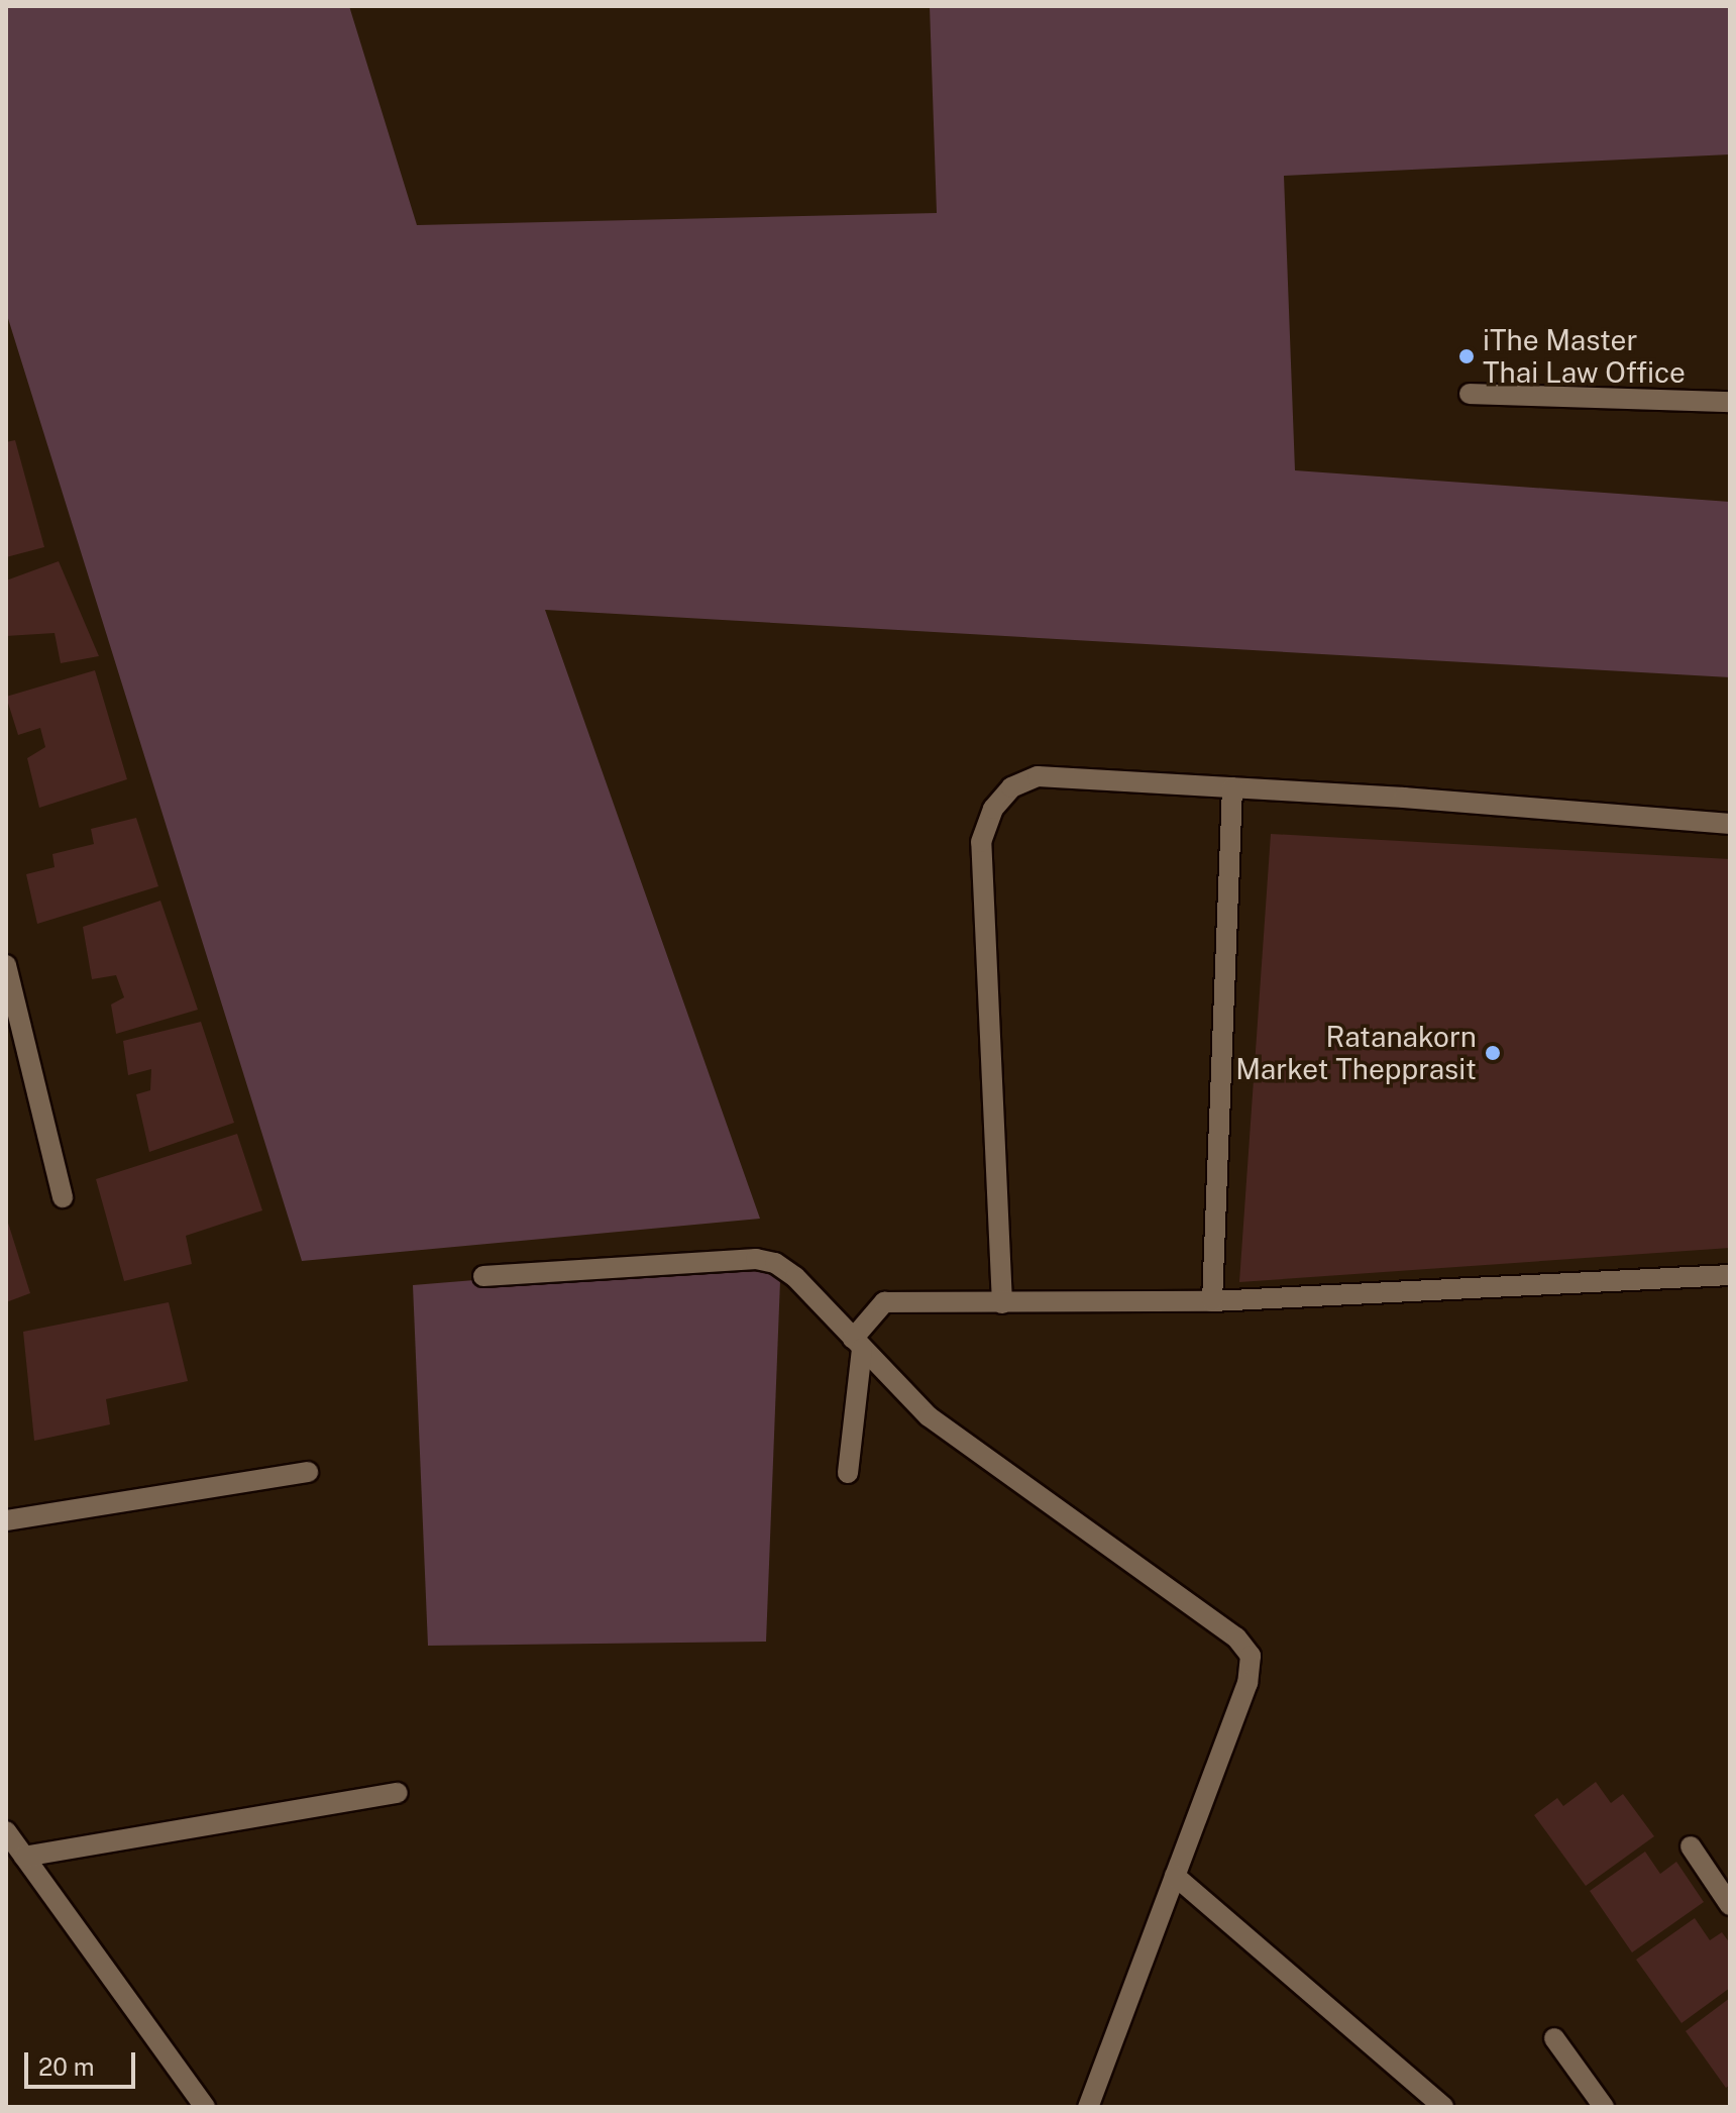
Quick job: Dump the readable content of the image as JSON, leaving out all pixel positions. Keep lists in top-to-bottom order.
{
  "places": ["iThe Master Thai Law Office", "Ratanakorn Market Thepprasit"],
  "scale_bar": "20 m"
}
